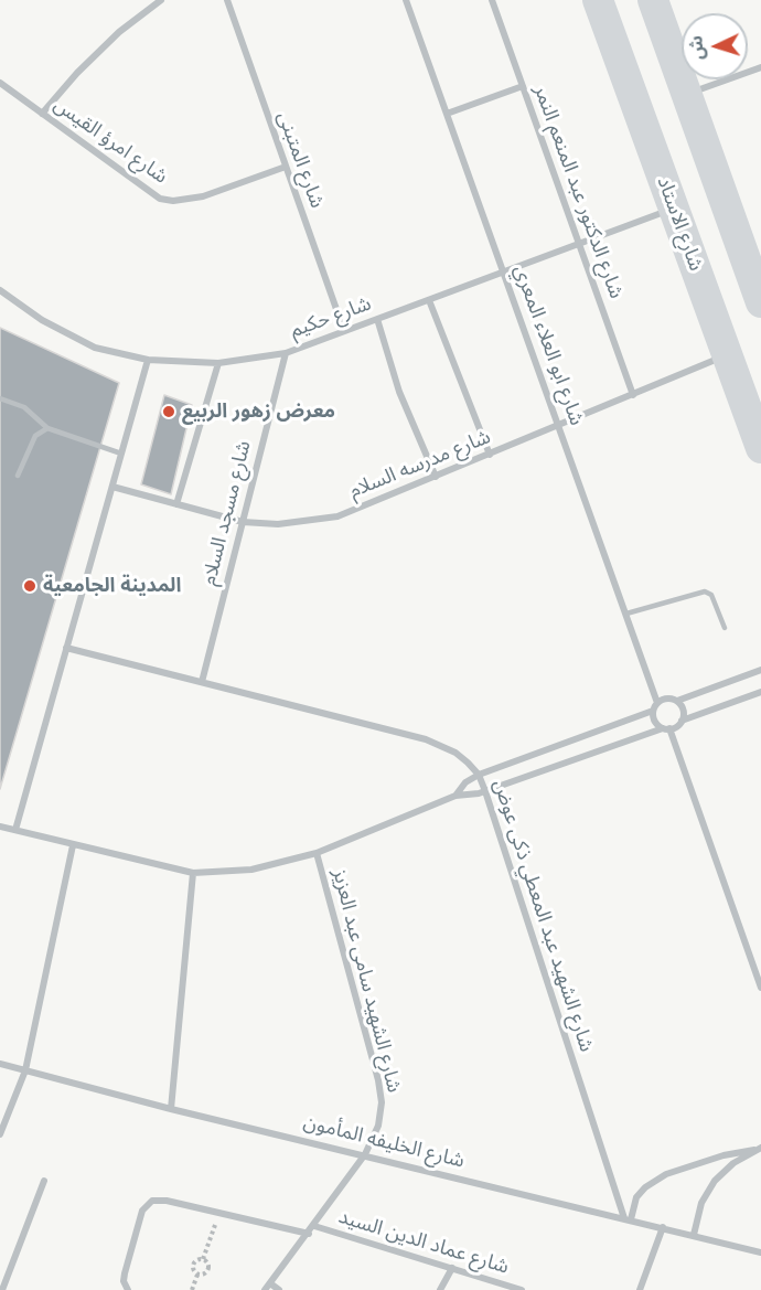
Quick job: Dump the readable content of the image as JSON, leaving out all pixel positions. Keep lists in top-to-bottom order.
{
  "streets": {
    "main road": ["شارع الاستاد"],
    "street": [
      "شارع امرؤ القيس",
      "شارع المتبنى",
      "شارع الدكتور عبد المنعم النمر",
      "شارع حكيم",
      "شارع ابو العلاء المعري",
      "شارع مدرسه السلام",
      "شارع مسجد السلام",
      "شارع الشهيد عبد المعطي ذكى عوض",
      "شارع الشهيد سامى عبد العزيز",
      "شارع الخليفه المأمون",
      "شارع عماد الدين السيد"
    ]
  },
  "crossings": [
    ["شارع امرؤ القيس", "شارع المتبنى"],
    ["شارع المتبنى", "شارع حكيم"],
    ["شارع الدكتور عبد المنعم النمر", "شارع حكيم"],
    ["شارع الدكتور عبد المنعم النمر", "شارع مدرسه السلام"],
    ["شارع الاستاد", "شارع حكيم"],
    ["شارع الاستاد", "شارع مدرسه السلام"],
    ["شارع حكيم", "شارع ابو العلاء المعري"],
    ["شارع حكيم", "شارع مسجد السلام"],
    ["شارع ابو العلاء المعري", "شارع مدرسه السلام"],
    ["شارع مدرسه السلام", "شارع مسجد السلام"],
    ["شارع مسجد السلام", "شارع الشهيد عبد المعطي ذكى عوض"],
    ["شارع الشهيد عبد المعطي ذكى عوض", "شارع الخليفه المأمون"],
    ["شارع الشهيد سامى عبد العزيز", "شارع الخليفه المأمون"],
    ["شارع الشهيد سامى عبد العزيز", "شارع عماد الدين السيد"]
  ],
  "places": ["معرض زهور الربيع", "المدينة الجامعية"],
  "north": "left"
}
